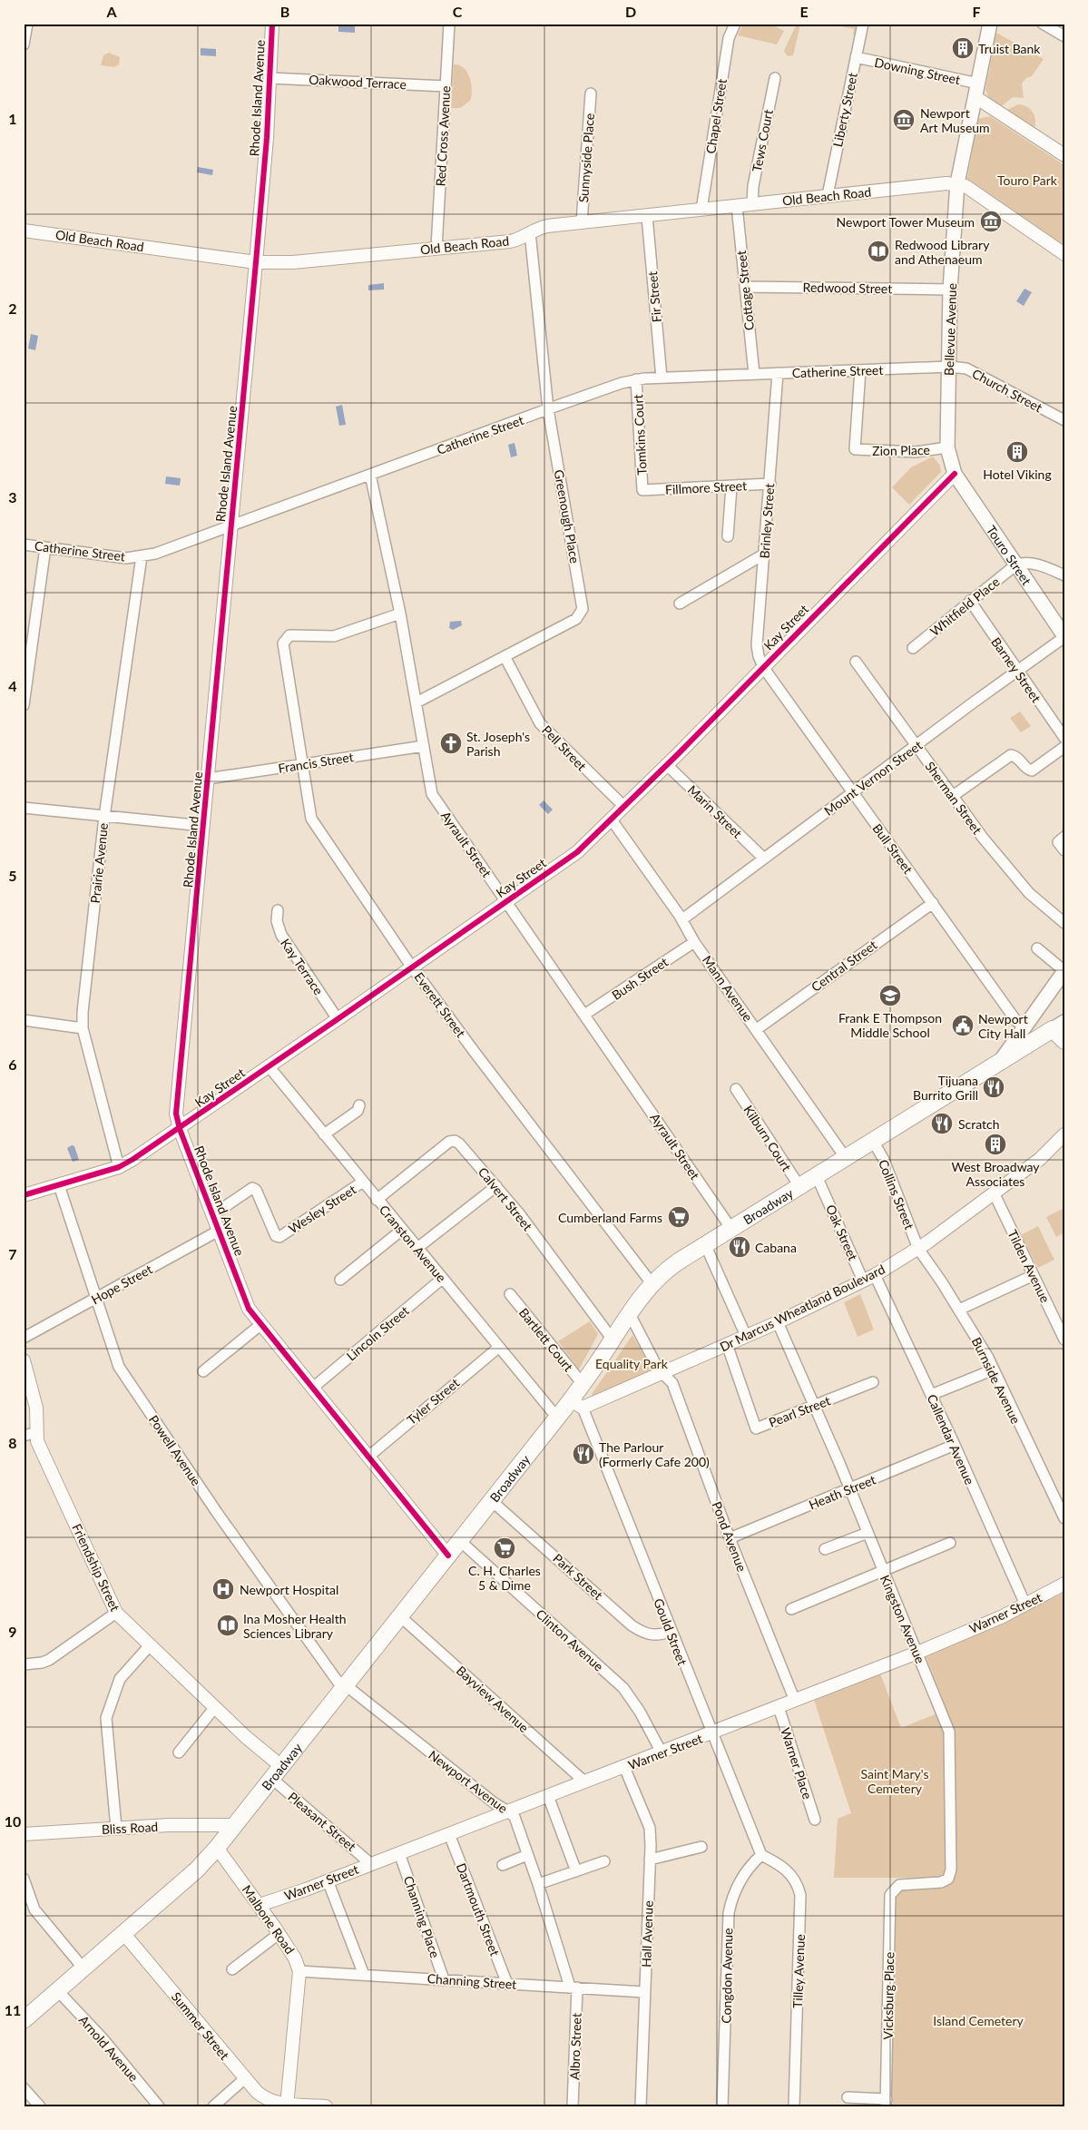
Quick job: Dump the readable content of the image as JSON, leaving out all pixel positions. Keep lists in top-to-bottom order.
{
  "streets": {
    "main road": ["Bellevue Avenue", "Touro Street", "Broadway"],
    "street": [
      "Downing Street",
      "Oakwood Terrace",
      "Rhode Island Avenue",
      "Liberty Street",
      "Chapel Street",
      "Red Cross Avenue",
      "Tews Court",
      "Sunnyside Place",
      "Old Beach Road",
      "Redwood Street",
      "Cottage Street",
      "Fir Street",
      "Catherine Street",
      "Church Street",
      "Tomkins Court",
      "Zion Place",
      "Fillmore Street",
      "Greenough Place",
      "Brinley Street",
      "Whitfield Place",
      "Kay Street",
      "Barney Street",
      "Pell Street",
      "Francis Street",
      "Mount Vernon Street",
      "Sherman Street",
      "Marin Street",
      "Ayrault Street",
      "Bull Street",
      "Prairie Avenue",
      "Central Street",
      "Kay Terrace",
      "Bush Street",
      "Mann Avenue",
      "Everett Street",
      "Kilburn Court",
      "Collins Street",
      "Calvert Street",
      "Wesley Street",
      "Oak Street",
      "Cranston Avenue",
      "Tilden Avenue",
      "Hope Street",
      "Dr Marcus Wheatland Boulevard",
      "Lincoln Street",
      "Bartlett Court",
      "Burnside Avenue",
      "Tyler Street",
      "Pearl Street",
      "Callendar Avenue",
      "Powell Avenue",
      "Heath Street",
      "Pond Avenue",
      "Friendship Street",
      "Park Street",
      "Warner Street",
      "Kingston Avenue",
      "Gould Street",
      "Clinton Avenue",
      "Bayview Avenue",
      "Warner Place",
      "Newport Avenue",
      "Pleasant Street",
      "Bliss Road",
      "Dartmouth Street",
      "Channing Place",
      "Malbone Road",
      "Hall Avenue",
      "Tilley Avenue",
      "Congdon Avenue",
      "Channing Street",
      "Vicksburg Place",
      "Summer Street",
      "Albro Street",
      "Arnold Avenue"
    ]
  },
  "crossings": [
    ["Downing Street", "Liberty Street"],
    ["Downing Street", "Bellevue Avenue"],
    ["Oakwood Terrace", "Rhode Island Avenue"],
    ["Oakwood Terrace", "Red Cross Avenue"],
    ["Rhode Island Avenue", "Old Beach Road"],
    ["Rhode Island Avenue", "Catherine Street"],
    ["Rhode Island Avenue", "Kay Street"],
    ["Rhode Island Avenue", "Francis Street"],
    ["Rhode Island Avenue", "Broadway"],
    ["Rhode Island Avenue", "Wesley Street"],
    ["Rhode Island Avenue", "Hope Street"],
    ["Rhode Island Avenue", "Lincoln Street"],
    ["Rhode Island Avenue", "Tyler Street"],
    ["Liberty Street", "Old Beach Road"],
    ["Chapel Street", "Old Beach Road"],
    ["Red Cross Avenue", "Old Beach Road"],
    ["Tews Court", "Old Beach Road"],
    ["Sunnyside Place", "Old Beach Road"],
    ["Old Beach Road", "Cottage Street"],
    ["Old Beach Road", "Fir Street"],
    ["Old Beach Road", "Bellevue Avenue"],
    ["Old Beach Road", "Greenough Place"],
    ["Redwood Street", "Cottage Street"],
    ["Redwood Street", "Bellevue Avenue"],
    ["Cottage Street", "Catherine Street"],
    ["Fir Street", "Catherine Street"],
    ["Bellevue Avenue", "Catherine Street"],
    ["Bellevue Avenue", "Church Street"],
    ["Bellevue Avenue", "Zion Place"],
    ["Bellevue Avenue", "Touro Street"],
    ["Bellevue Avenue", "Kay Street"],
    ["Catherine Street", "Church Street"],
    ["Catherine Street", "Tomkins Court"],
    ["Catherine Street", "Zion Place"],
    ["Catherine Street", "Greenough Place"],
    ["Catherine Street", "Brinley Street"],
    ["Catherine Street", "Ayrault Street"],
    ["Catherine Street", "Prairie Avenue"],
    ["Tomkins Court", "Fillmore Street"],
    ["Fillmore Street", "Brinley Street"],
    ["Greenough Place", "Pell Street"],
    ["Greenough Place", "Ayrault Street"],
    ["Brinley Street", "Kay Street"],
    ["Brinley Street", "Bull Street"],
    ["Touro Street", "Whitfield Place"],
    ["Touro Street", "Kay Street"],
    ["Touro Street", "Mount Vernon Street"],
    ["Whitfield Place", "Barney Street"],
    ["Kay Street", "Pell Street"],
    ["Kay Street", "Marin Street"],
    ["Kay Street", "Ayrault Street"],
    ["Kay Street", "Bull Street"],
    ["Kay Street", "Prairie Avenue"],
    ["Kay Street", "Kay Terrace"],
    ["Kay Street", "Mann Avenue"],
    ["Kay Street", "Everett Street"],
    ["Kay Street", "Cranston Avenue"],
    ["Kay Street", "Powell Avenue"],
    ["Barney Street", "Mount Vernon Street"],
    ["Francis Street", "Ayrault Street"],
    ["Francis Street", "Everett Street"],
    ["Mount Vernon Street", "Sherman Street"],
    ["Mount Vernon Street", "Marin Street"],
    ["Mount Vernon Street", "Bull Street"],
    ["Mount Vernon Street", "Mann Avenue"],
    ["Ayrault Street", "Bush Street"],
    ["Ayrault Street", "Everett Street"],
    ["Ayrault Street", "Broadway"],
    ["Bull Street", "Central Street"],
    ["Central Street", "Mann Avenue"],
    ["Bush Street", "Mann Avenue"],
    ["Mann Avenue", "Broadway"],
    ["Everett Street", "Broadway"],
    ["Kilburn Court", "Broadway"],
    ["Collins Street", "Broadway"],
    ["Collins Street", "Dr Marcus Wheatland Boulevard"],
    ["Collins Street", "Burnside Avenue"],
    ["Calvert Street", "Broadway"],
    ["Calvert Street", "Cranston Avenue"],
    ["Broadway", "Oak Street"],
    ["Broadway", "Cranston Avenue"],
    ["Broadway", "Dr Marcus Wheatland Boulevard"],
    ["Broadway", "Bartlett Court"],
    ["Broadway", "Powell Avenue"],
    ["Broadway", "Pond Avenue"],
    ["Broadway", "Friendship Street"],
    ["Broadway", "Park Street"],
    ["Broadway", "Gould Street"],
    ["Broadway", "Clinton Avenue"],
    ["Broadway", "Bayview Avenue"],
    ["Broadway", "Newport Avenue"],
    ["Broadway", "Pleasant Street"],
    ["Broadway", "Bliss Road"],
    ["Broadway", "Malbone Road"],
    ["Broadway", "Summer Street"],
    ["Broadway", "Arnold Avenue"],
    ["Wesley Street", "Cranston Avenue"],
    ["Oak Street", "Dr Marcus Wheatland Boulevard"],
    ["Cranston Avenue", "Lincoln Street"],
    ["Cranston Avenue", "Tyler Street"],
    ["Tilden Avenue", "Dr Marcus Wheatland Boulevard"],
    ["Hope Street", "Powell Avenue"],
    ["Dr Marcus Wheatland Boulevard", "Burnside Avenue"],
    ["Dr Marcus Wheatland Boulevard", "Pearl Street"],
    ["Dr Marcus Wheatland Boulevard", "Callendar Avenue"],
    ["Dr Marcus Wheatland Boulevard", "Pond Avenue"],
    ["Dr Marcus Wheatland Boulevard", "Kingston Avenue"],
    ["Dr Marcus Wheatland Boulevard", "Gould Street"],
    ["Pearl Street", "Kingston Avenue"],
    ["Callendar Avenue", "Heath Street"],
    ["Callendar Avenue", "Warner Street"],
    ["Powell Avenue", "Newport Avenue"],
    ["Heath Street", "Pond Avenue"],
    ["Heath Street", "Kingston Avenue"],
    ["Pond Avenue", "Warner Street"],
    ["Friendship Street", "Pleasant Street"],
    ["Park Street", "Gould Street"],
    ["Warner Street", "Kingston Avenue"],
    ["Warner Street", "Gould Street"],
    ["Warner Street", "Clinton Avenue"],
    ["Warner Street", "Bayview Avenue"],
    ["Warner Street", "Warner Place"],
    ["Warner Street", "Newport Avenue"],
    ["Warner Street", "Pleasant Street"],
    ["Warner Street", "Dartmouth Street"],
    ["Warner Street", "Channing Place"],
    ["Warner Street", "Malbone Road"],
    ["Warner Street", "Hall Avenue"],
    ["Kingston Avenue", "Vicksburg Place"],
    ["Gould Street", "Tilley Avenue"],
    ["Gould Street", "Congdon Avenue"],
    ["Newport Avenue", "Channing Street"],
    ["Newport Avenue", "Albro Street"],
    ["Dartmouth Street", "Channing Street"],
    ["Channing Place", "Channing Street"],
    ["Malbone Road", "Channing Street"],
    ["Hall Avenue", "Channing Street"],
    ["Tilley Avenue", "Congdon Avenue"],
    ["Channing Street", "Albro Street"]
  ],
  "parks": [
    "Touro Park",
    "Equality Park",
    "Saint Mary's Cemetery",
    "Island Cemetery"
  ],
  "places": {
    "building": ["Truist Bank", "Hotel Viking", "West Broadway Associates"],
    "museum": ["Newport Art Museum", "Newport Tower Museum"],
    "library": ["Redwood Library and Athenaeum", "Ina Mosher Health Sciences Library"],
    "church": ["St. Joseph's Parish"],
    "school or university": ["Frank E Thompson Middle School"],
    "public building": ["Newport City Hall"],
    "restaurant": [
      "Tijuana Burrito Grill",
      "Scratch",
      "Cabana",
      "The Parlour (Formerly Cafe 200)"
    ],
    "supermarket": ["Cumberland Farms", "C. H. Charles 5 & Dime"],
    "hospital": ["Newport Hospital"]
  },
  "grid": {
    "columns": [
      "A",
      "B",
      "C",
      "D",
      "E",
      "F"
    ],
    "rows": [
      "1",
      "2",
      "3",
      "4",
      "5",
      "6",
      "7",
      "8",
      "9",
      "10",
      "11"
    ]
  }
}
